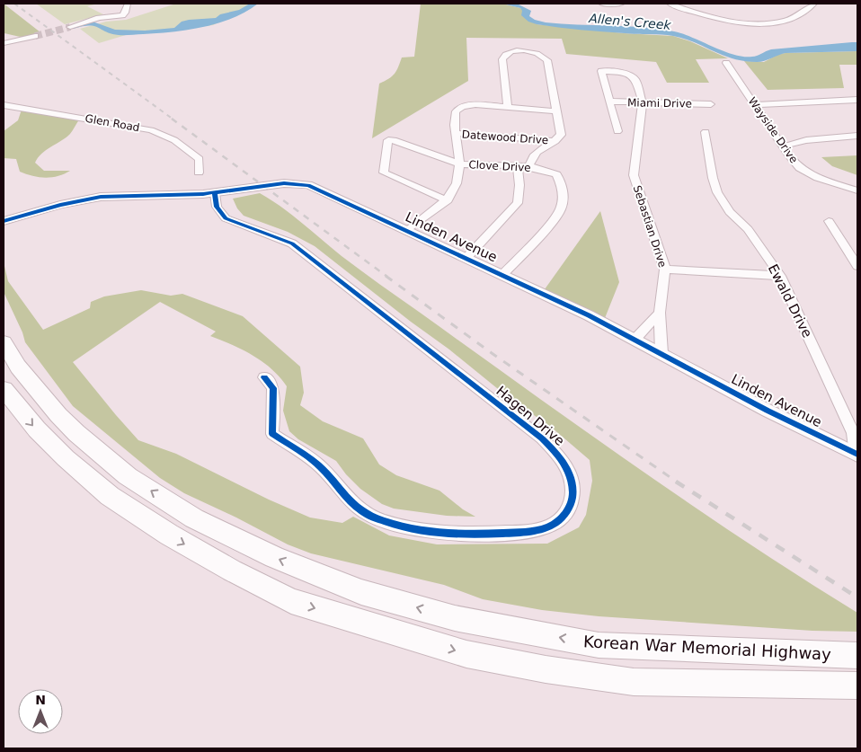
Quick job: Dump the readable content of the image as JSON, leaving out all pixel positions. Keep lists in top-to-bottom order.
{
  "streets": {
    "main road": ["Korean War Memorial Highway"],
    "street": [
      "Miami Drive",
      "Glen Road",
      "Wayside Drive",
      "Datewood Drive",
      "Clove Drive",
      "Sebastian Drive",
      "Linden Avenue",
      "Ewald Drive",
      "Hagen Drive"
    ]
  },
  "crossings": [
    ["Miami Drive", "Sebastian Drive"],
    ["Clove Drive", "Linden Avenue"],
    ["Sebastian Drive", "Linden Avenue"],
    ["Linden Avenue", "Ewald Drive"],
    ["Linden Avenue", "Hagen Drive"]
  ],
  "water": ["Allen's Creek"],
  "north": "top"
}
